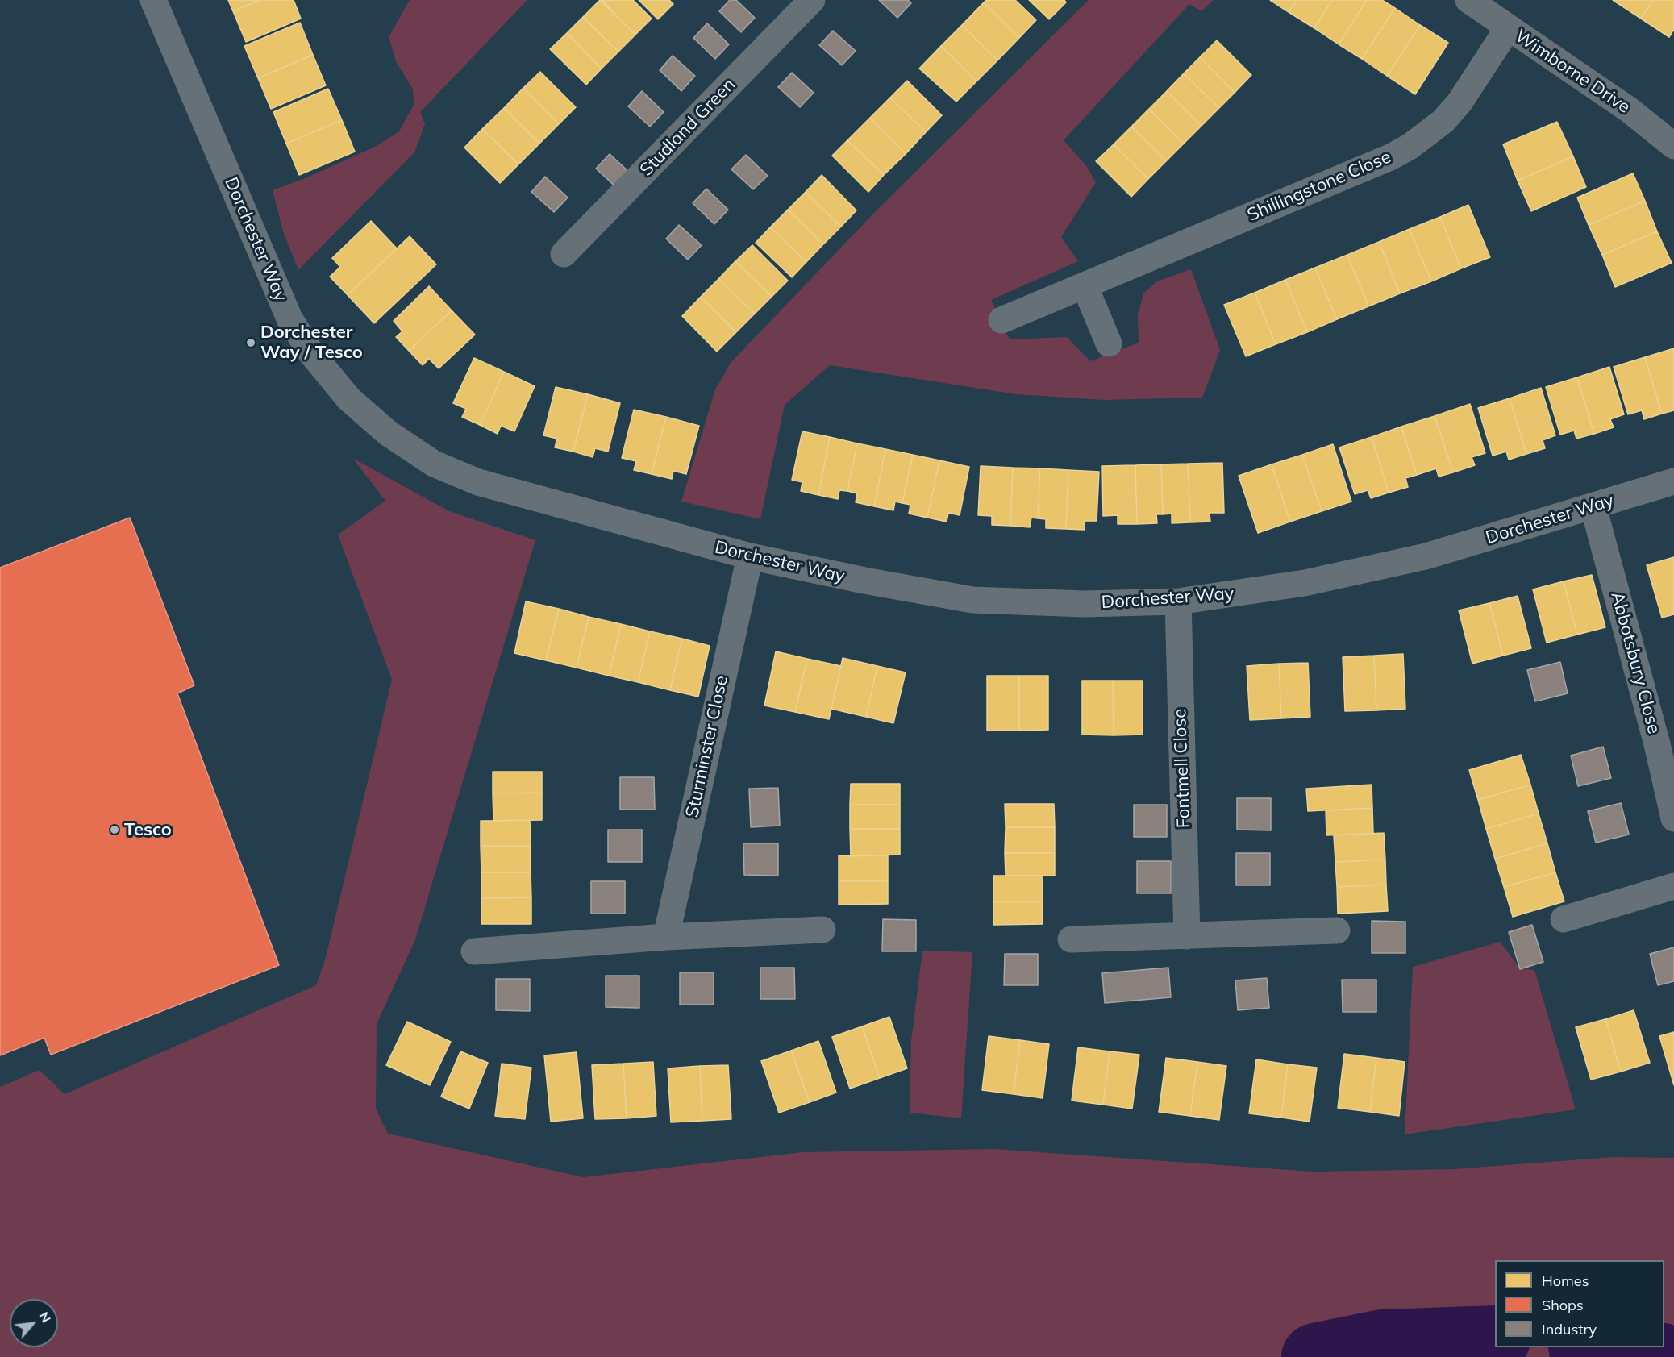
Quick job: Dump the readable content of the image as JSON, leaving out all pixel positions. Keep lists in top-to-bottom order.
{
  "streets": {
    "street": [
      "Wimborne Drive",
      "Studland Green",
      "Shillingstone Close",
      "Dorchester Way",
      "Abbotsbury Close",
      "Sturminster Close",
      "Fontmell Close"
    ]
  },
  "crossings": [
    ["Wimborne Drive", "Shillingstone Close"],
    ["Dorchester Way", "Abbotsbury Close"],
    ["Dorchester Way", "Sturminster Close"],
    ["Dorchester Way", "Fontmell Close"]
  ],
  "places": ["Dorchester Way / Tesco", "Tesco"],
  "legend": ["Homes", "Shops", "Industry"],
  "north": "top right"
}
